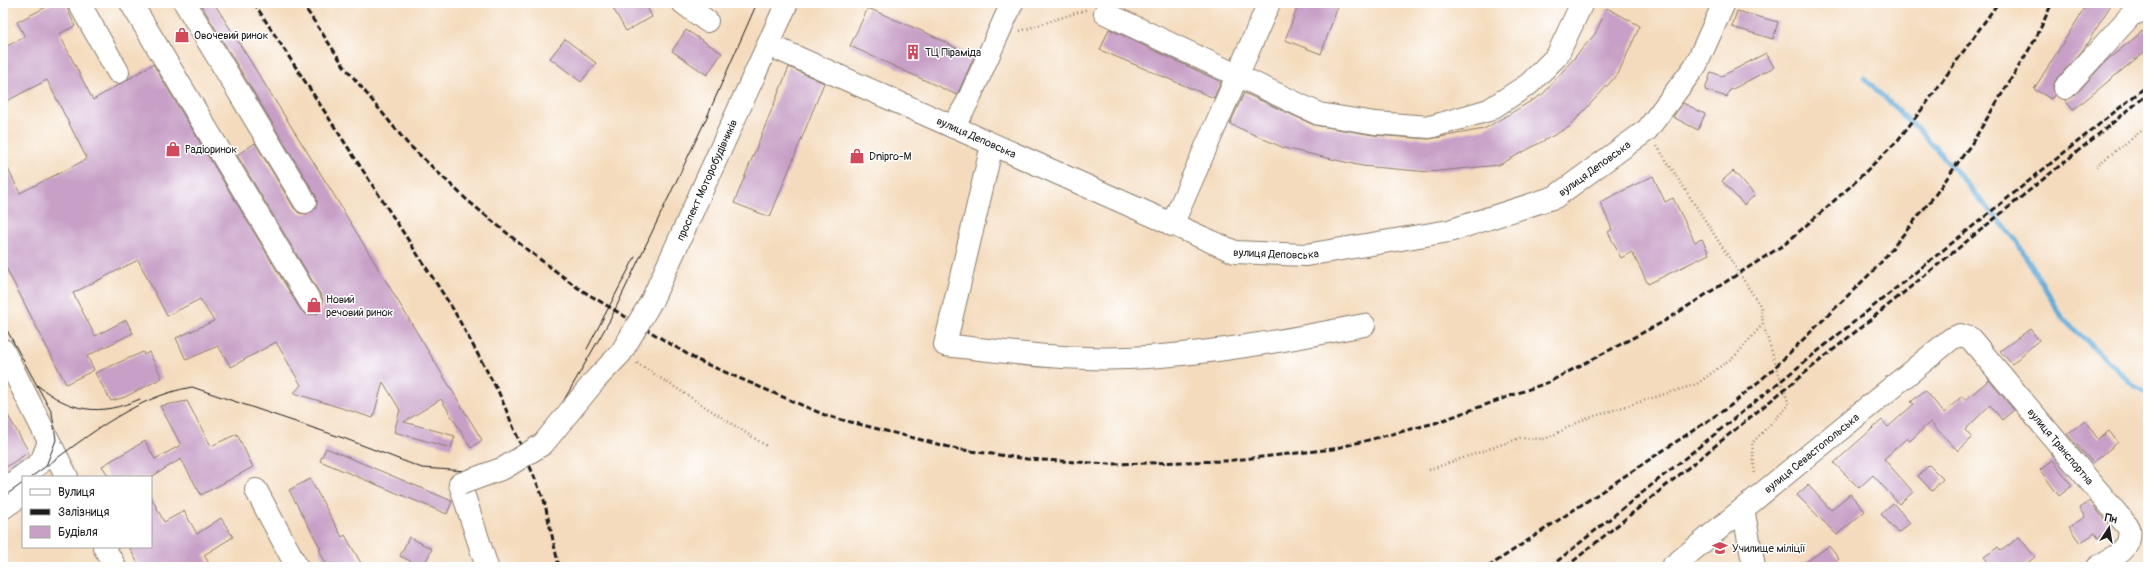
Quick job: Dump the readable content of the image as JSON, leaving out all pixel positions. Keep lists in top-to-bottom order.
{
  "streets": {
    "street": [
      "вулиця Деповська",
      "проспект Моторобудівників",
      "вулиця Транспортна",
      "вулиця Севастопольська"
    ]
  },
  "crossings": [
    ["вулиця Деповська", "проспект Моторобудівників"],
    ["вулиця Транспортна", "вулиця Севастопольська"]
  ],
  "places": {
    "shop": [
      "Овочевий ринок",
      "Радіоринок",
      "Dnipro-M",
      "Новий речовий ринок"
    ],
    "building": ["ТЦ Піраміда"],
    "school or university": ["Училище міліції"]
  },
  "legend": ["Вулиця", "Залізниця", "Будівля"],
  "north": "top"
}
